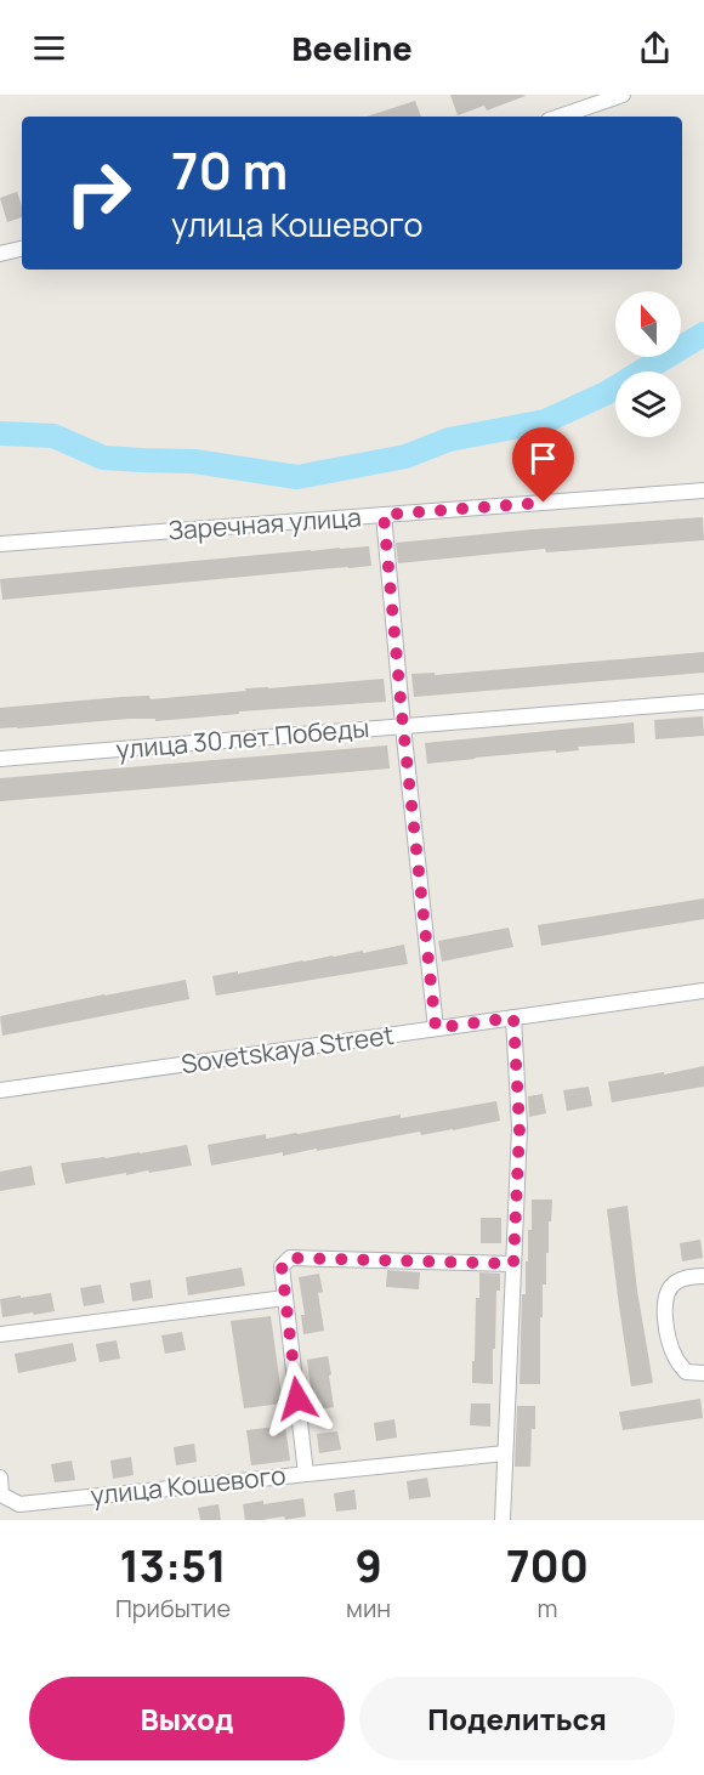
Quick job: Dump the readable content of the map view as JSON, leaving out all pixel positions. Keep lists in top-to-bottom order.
{
  "streets": {
    "street": [
      "Заречная улица",
      "улица 30 лет Победы",
      "Sovetskaya Street",
      "улица Кошевого"
    ]
  },
  "north": "top",
  "page": {
    "header": "Beeline",
    "turn": ["70 m", "улица Кошевого"],
    "eta": [
      "13:51",
      "Прибытие",
      "9",
      "мин",
      "700",
      "m"
    ],
    "buttons": ["Выход", "Поделиться"]
  }
}
